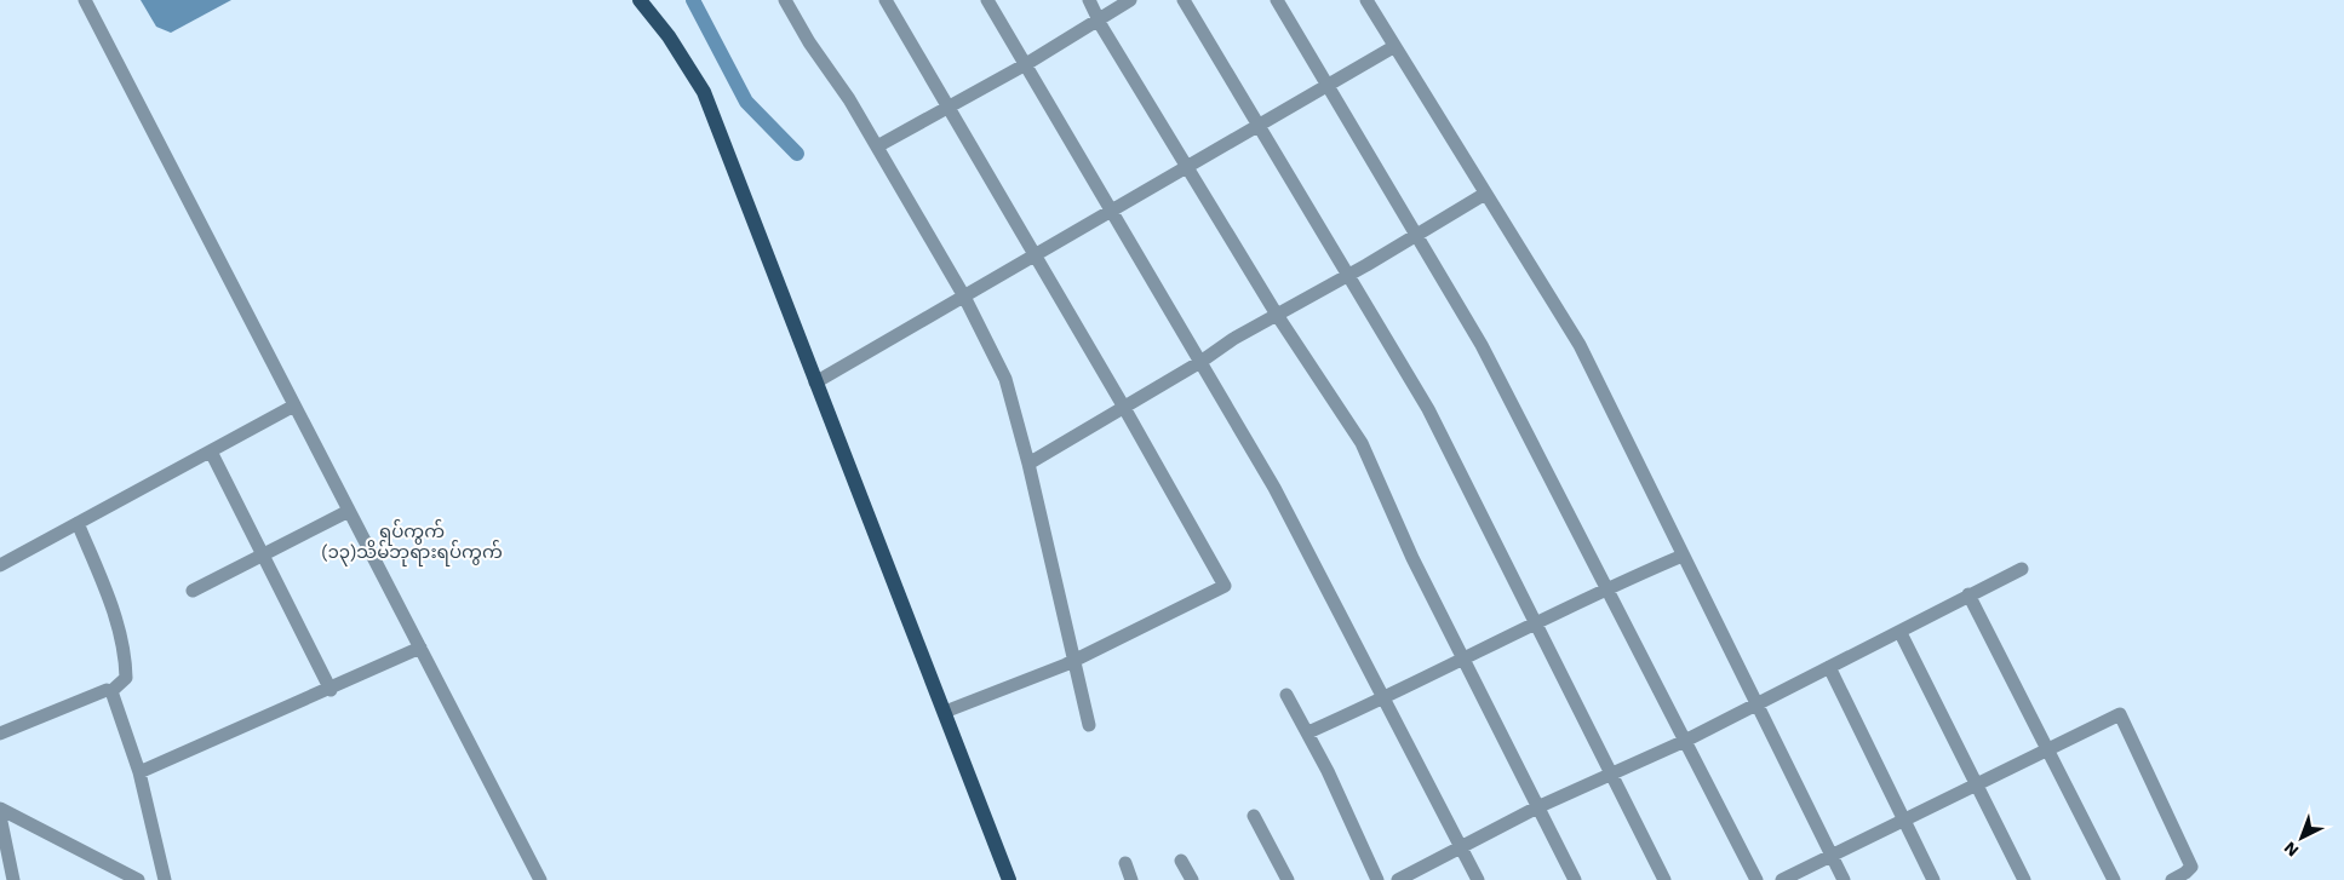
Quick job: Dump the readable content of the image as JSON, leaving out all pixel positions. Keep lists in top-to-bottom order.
{
  "districts": ["ရပ်ကွက် (၁၃)သိမ်ဘုရားရပ်ကွက်"],
  "north": "bottom left"
}
